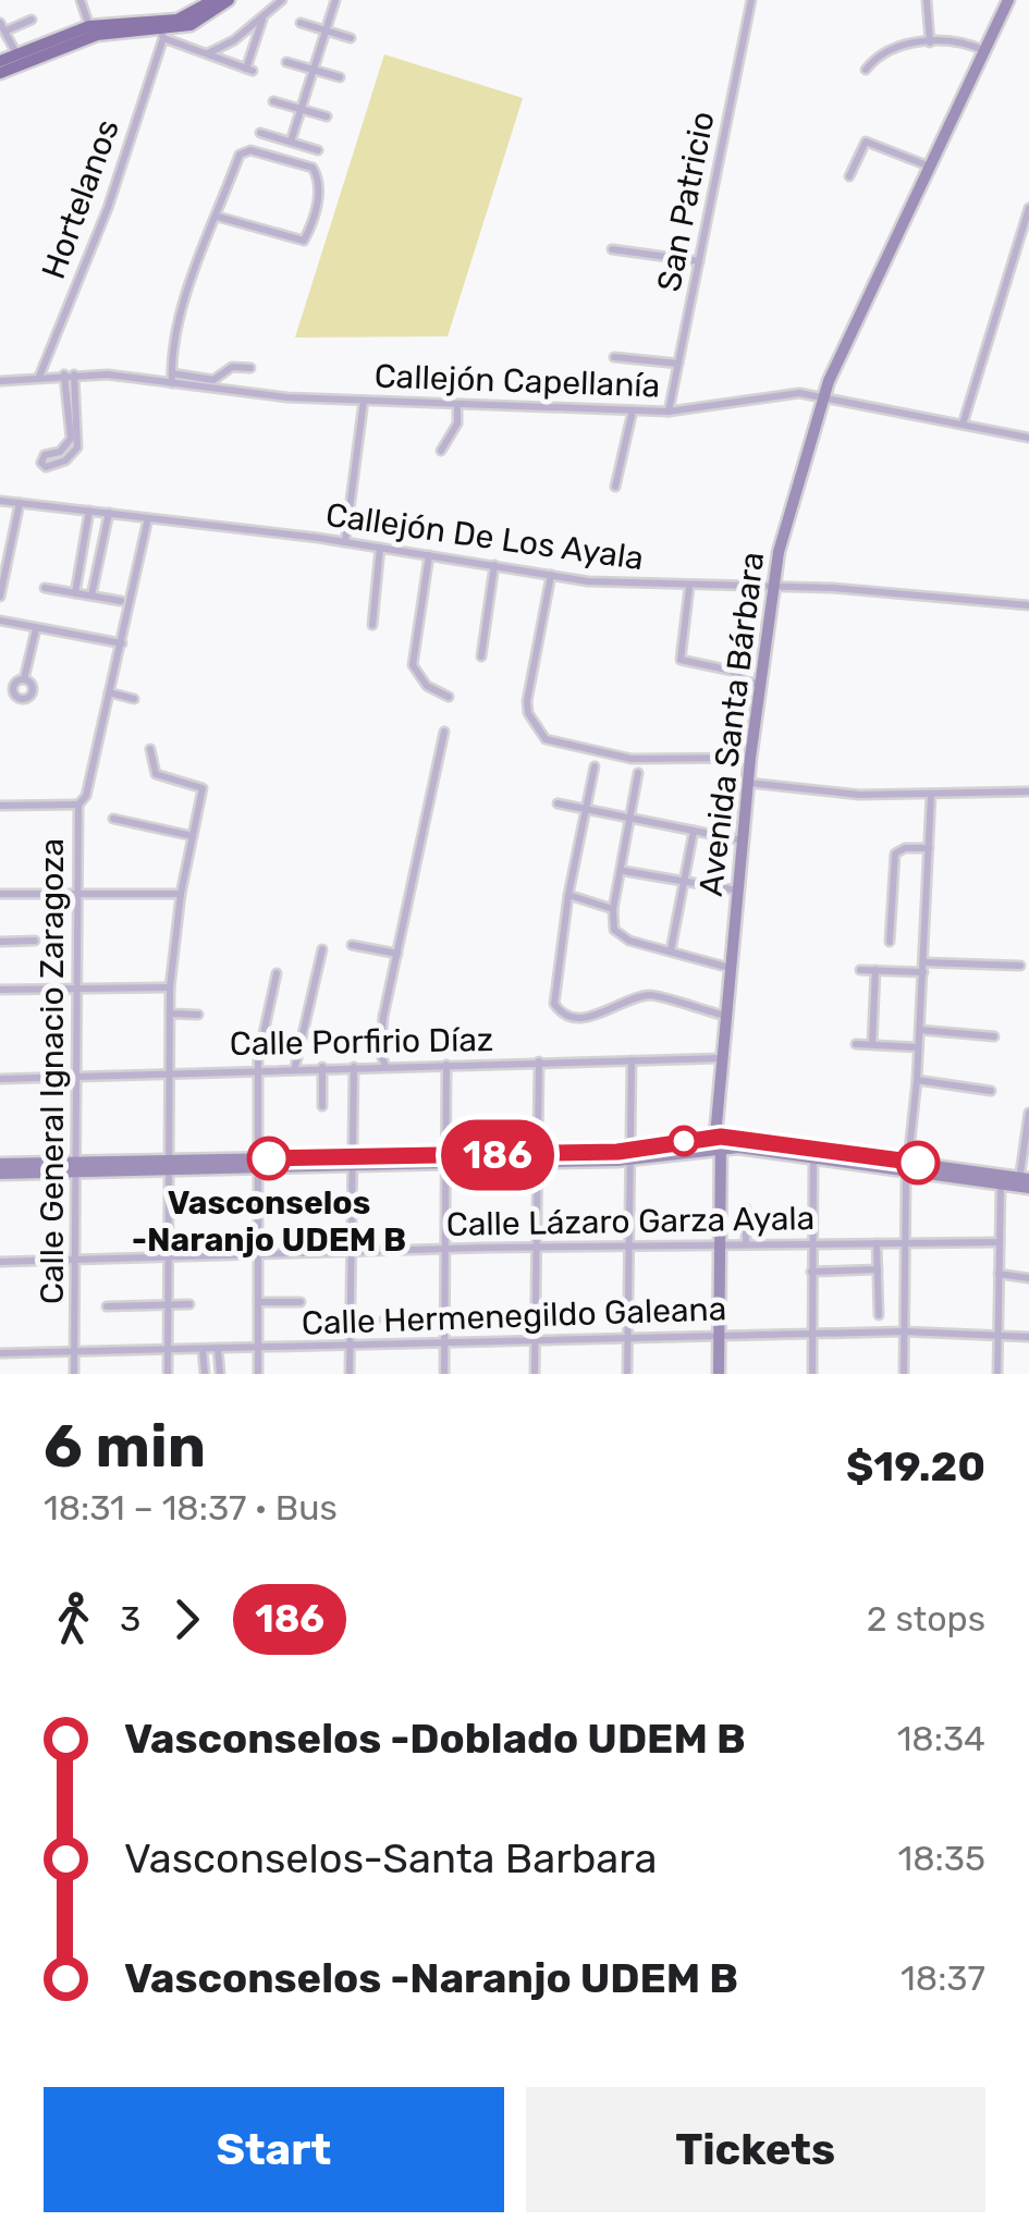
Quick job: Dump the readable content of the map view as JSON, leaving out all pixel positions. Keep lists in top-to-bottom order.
{
  "streets": {
    "street": [
      "Hortelanos",
      "San Patricio",
      "Callejón Capellanía",
      "Callejón De Los Ayala",
      "Avenida Santa Bárbara",
      "Calle Porfirio Díaz",
      "Calle General Ignacio Zaragoza",
      "Calle Lázaro Garza Ayala",
      "Calle Hermenegildo Galeana"
    ]
  },
  "crossings": [
    ["Hortelanos", "Callejón Capellanía"],
    ["San Patricio", "Callejón Capellanía"],
    ["Callejón Capellanía", "Avenida Santa Bárbara"],
    ["Callejón De Los Ayala", "Avenida Santa Bárbara"],
    ["Callejón De Los Ayala", "Calle General Ignacio Zaragoza"],
    ["Avenida Santa Bárbara", "Calle Porfirio Díaz"],
    ["Avenida Santa Bárbara", "Calle Lázaro Garza Ayala"],
    ["Avenida Santa Bárbara", "Calle Hermenegildo Galeana"],
    ["Calle Porfirio Díaz", "Calle General Ignacio Zaragoza"],
    ["Calle General Ignacio Zaragoza", "Calle Lázaro Garza Ayala"],
    ["Calle General Ignacio Zaragoza", "Calle Hermenegildo Galeana"]
  ],
  "places": ["Vasconselos -Naranjo UDEM B"],
  "lines": ["bus line 186"],
  "page": {
    "on_map": "186",
    "heading": ["6 min", "18:31 – 18:37 · Bus", "$19.20"],
    "legs": ["3", "186", "2 stops"],
    "list": [
      {
        "name": "Vasconselos -Doblado UDEM B",
        "value": "18:34"
      },
      {
        "name": "Vasconselos-Santa Barbara",
        "value": "18:35"
      },
      {
        "name": "Vasconselos -Naranjo UDEM B",
        "value": "18:37"
      }
    ],
    "buttons": ["Start", "Tickets"]
  }
}
